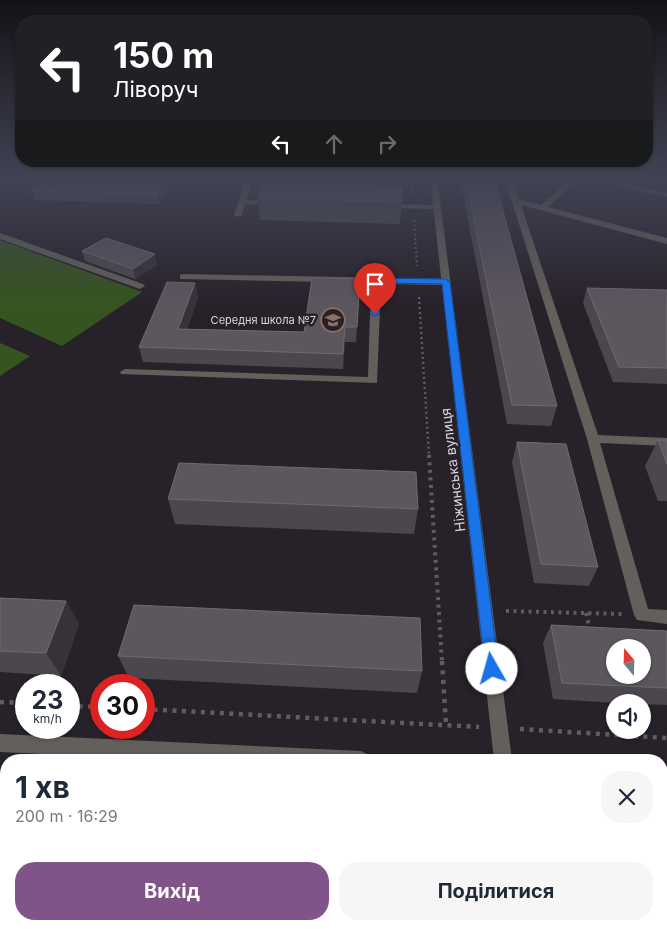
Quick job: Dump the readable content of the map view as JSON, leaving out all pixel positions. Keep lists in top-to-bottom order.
{
  "streets": {
    "street": ["Ніжинська вулиця"]
  },
  "places": {
    "school or university": ["Середня школа №7"]
  },
  "north": "top",
  "page": {
    "turn": ["150 m", "Ліворуч"],
    "speed": "23 km/h",
    "limit": "30",
    "heading": ["1 хв", "200 m · 16:29"],
    "buttons": ["Вихід", "Поділитися"]
  }
}
